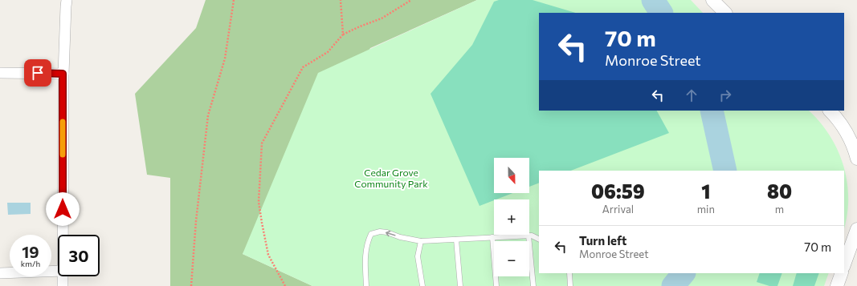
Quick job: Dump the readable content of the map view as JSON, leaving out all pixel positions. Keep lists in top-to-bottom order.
{
  "parks": ["Cedar Grove Community Park"],
  "north": "bottom",
  "page": {
    "turn": ["70 m", "Monroe Street"],
    "map_buttons": ["+", "−"],
    "eta": [
      "06:59",
      "Arrival",
      "1",
      "min",
      "80",
      "m"
    ],
    "list": [
      {
        "name": "Turn left",
        "note": "Monroe Street",
        "value": "70 m"
      }
    ],
    "speed": "19 km/h",
    "limit": "30"
  }
}
